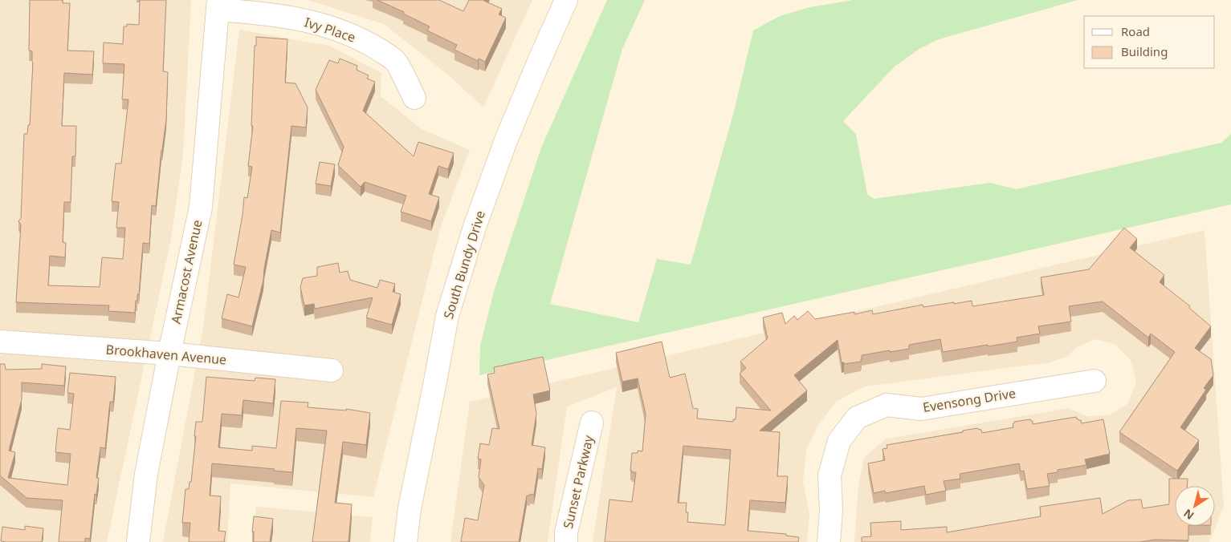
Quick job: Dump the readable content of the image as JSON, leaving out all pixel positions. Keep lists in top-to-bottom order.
{
  "streets": {
    "street": [
      "Ivy Place",
      "South Bundy Drive",
      "Armacost Avenue",
      "Brookhaven Avenue",
      "Evensong Drive",
      "Sunset Parkway"
    ]
  },
  "crossings": [
    ["Ivy Place", "Armacost Avenue"],
    ["Armacost Avenue", "Brookhaven Avenue"]
  ],
  "legend": ["Road", "Building"],
  "north": "bottom left"
}
